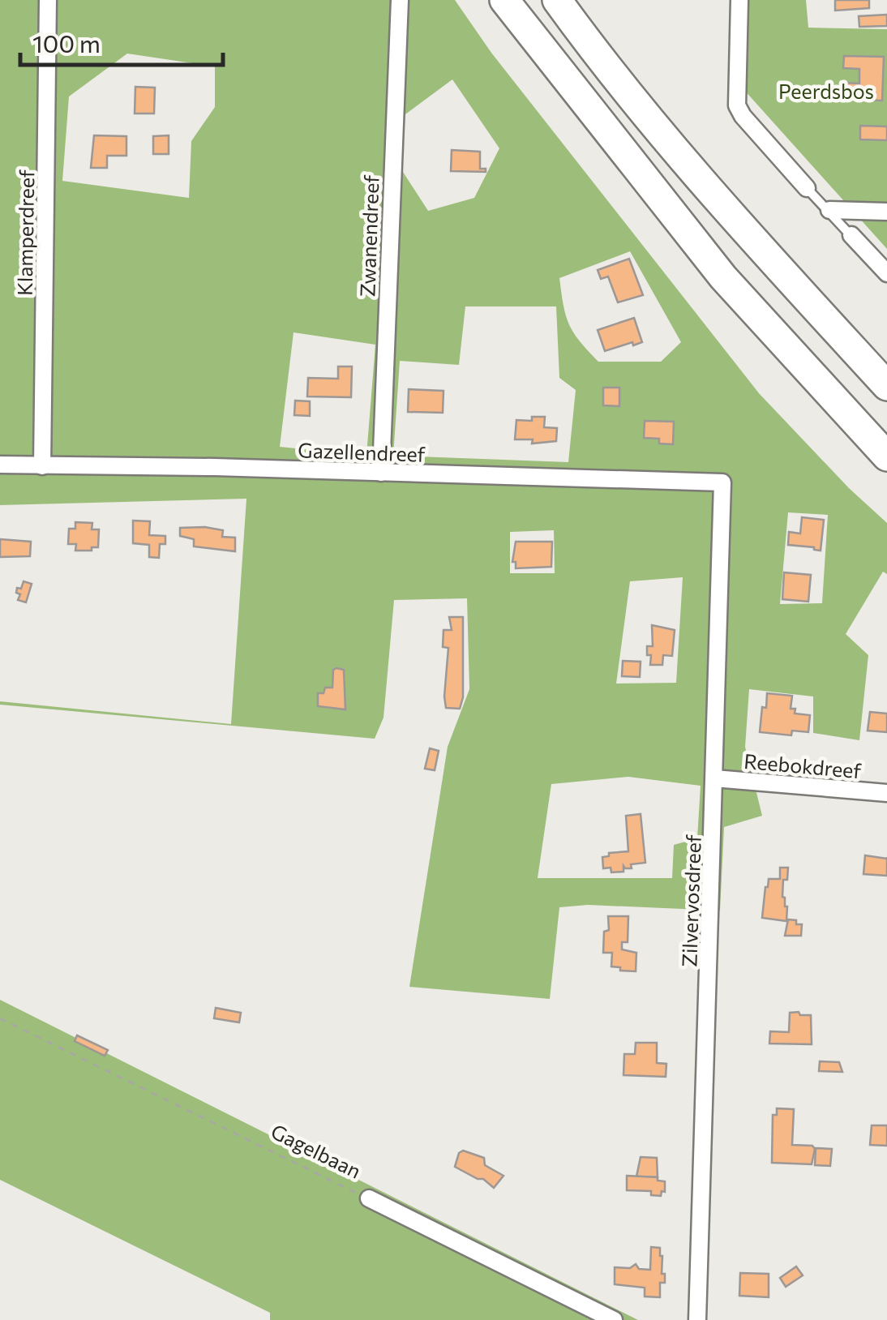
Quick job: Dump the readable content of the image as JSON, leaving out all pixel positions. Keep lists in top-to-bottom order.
{
  "streets": {
    "street": [
      "Klamperdreef",
      "Zwanendreef",
      "Gazellendreef",
      "Reebokdreef",
      "Zilvervosdreef",
      "Gagelbaan"
    ]
  },
  "crossings": [
    ["Klamperdreef", "Gazellendreef"],
    ["Zwanendreef", "Gazellendreef"],
    ["Gazellendreef", "Zilvervosdreef"],
    ["Reebokdreef", "Zilvervosdreef"]
  ],
  "parks": ["Peerdsbos"],
  "scale_bar": "100 m"
}
